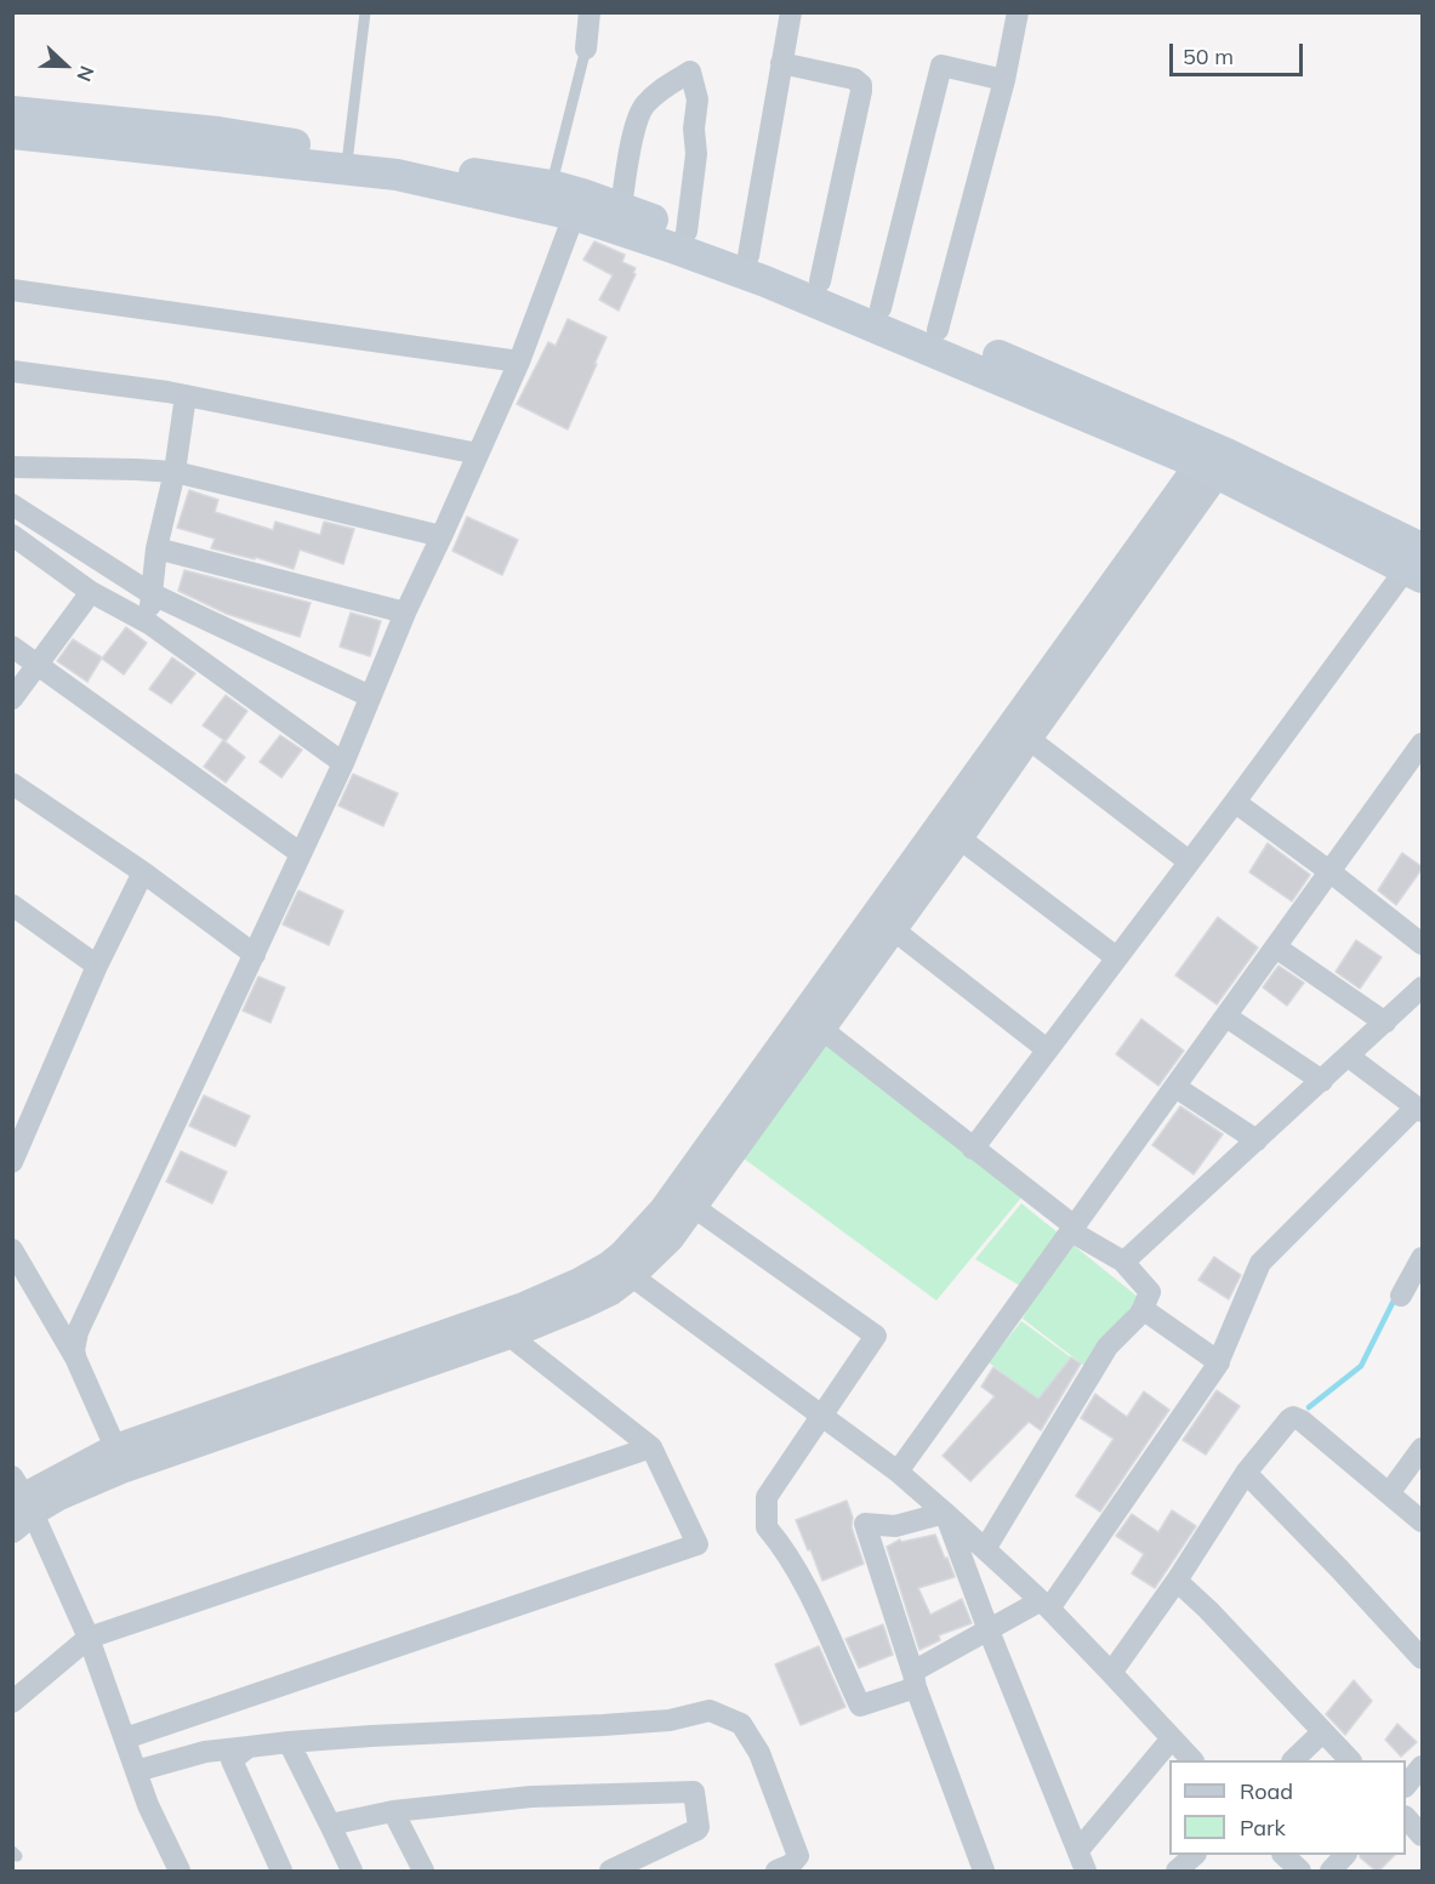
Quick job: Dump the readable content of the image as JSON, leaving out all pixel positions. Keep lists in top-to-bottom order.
{
  "legend": ["Road", "Park"],
  "scale_bar": "50 m",
  "north": "right"
}
